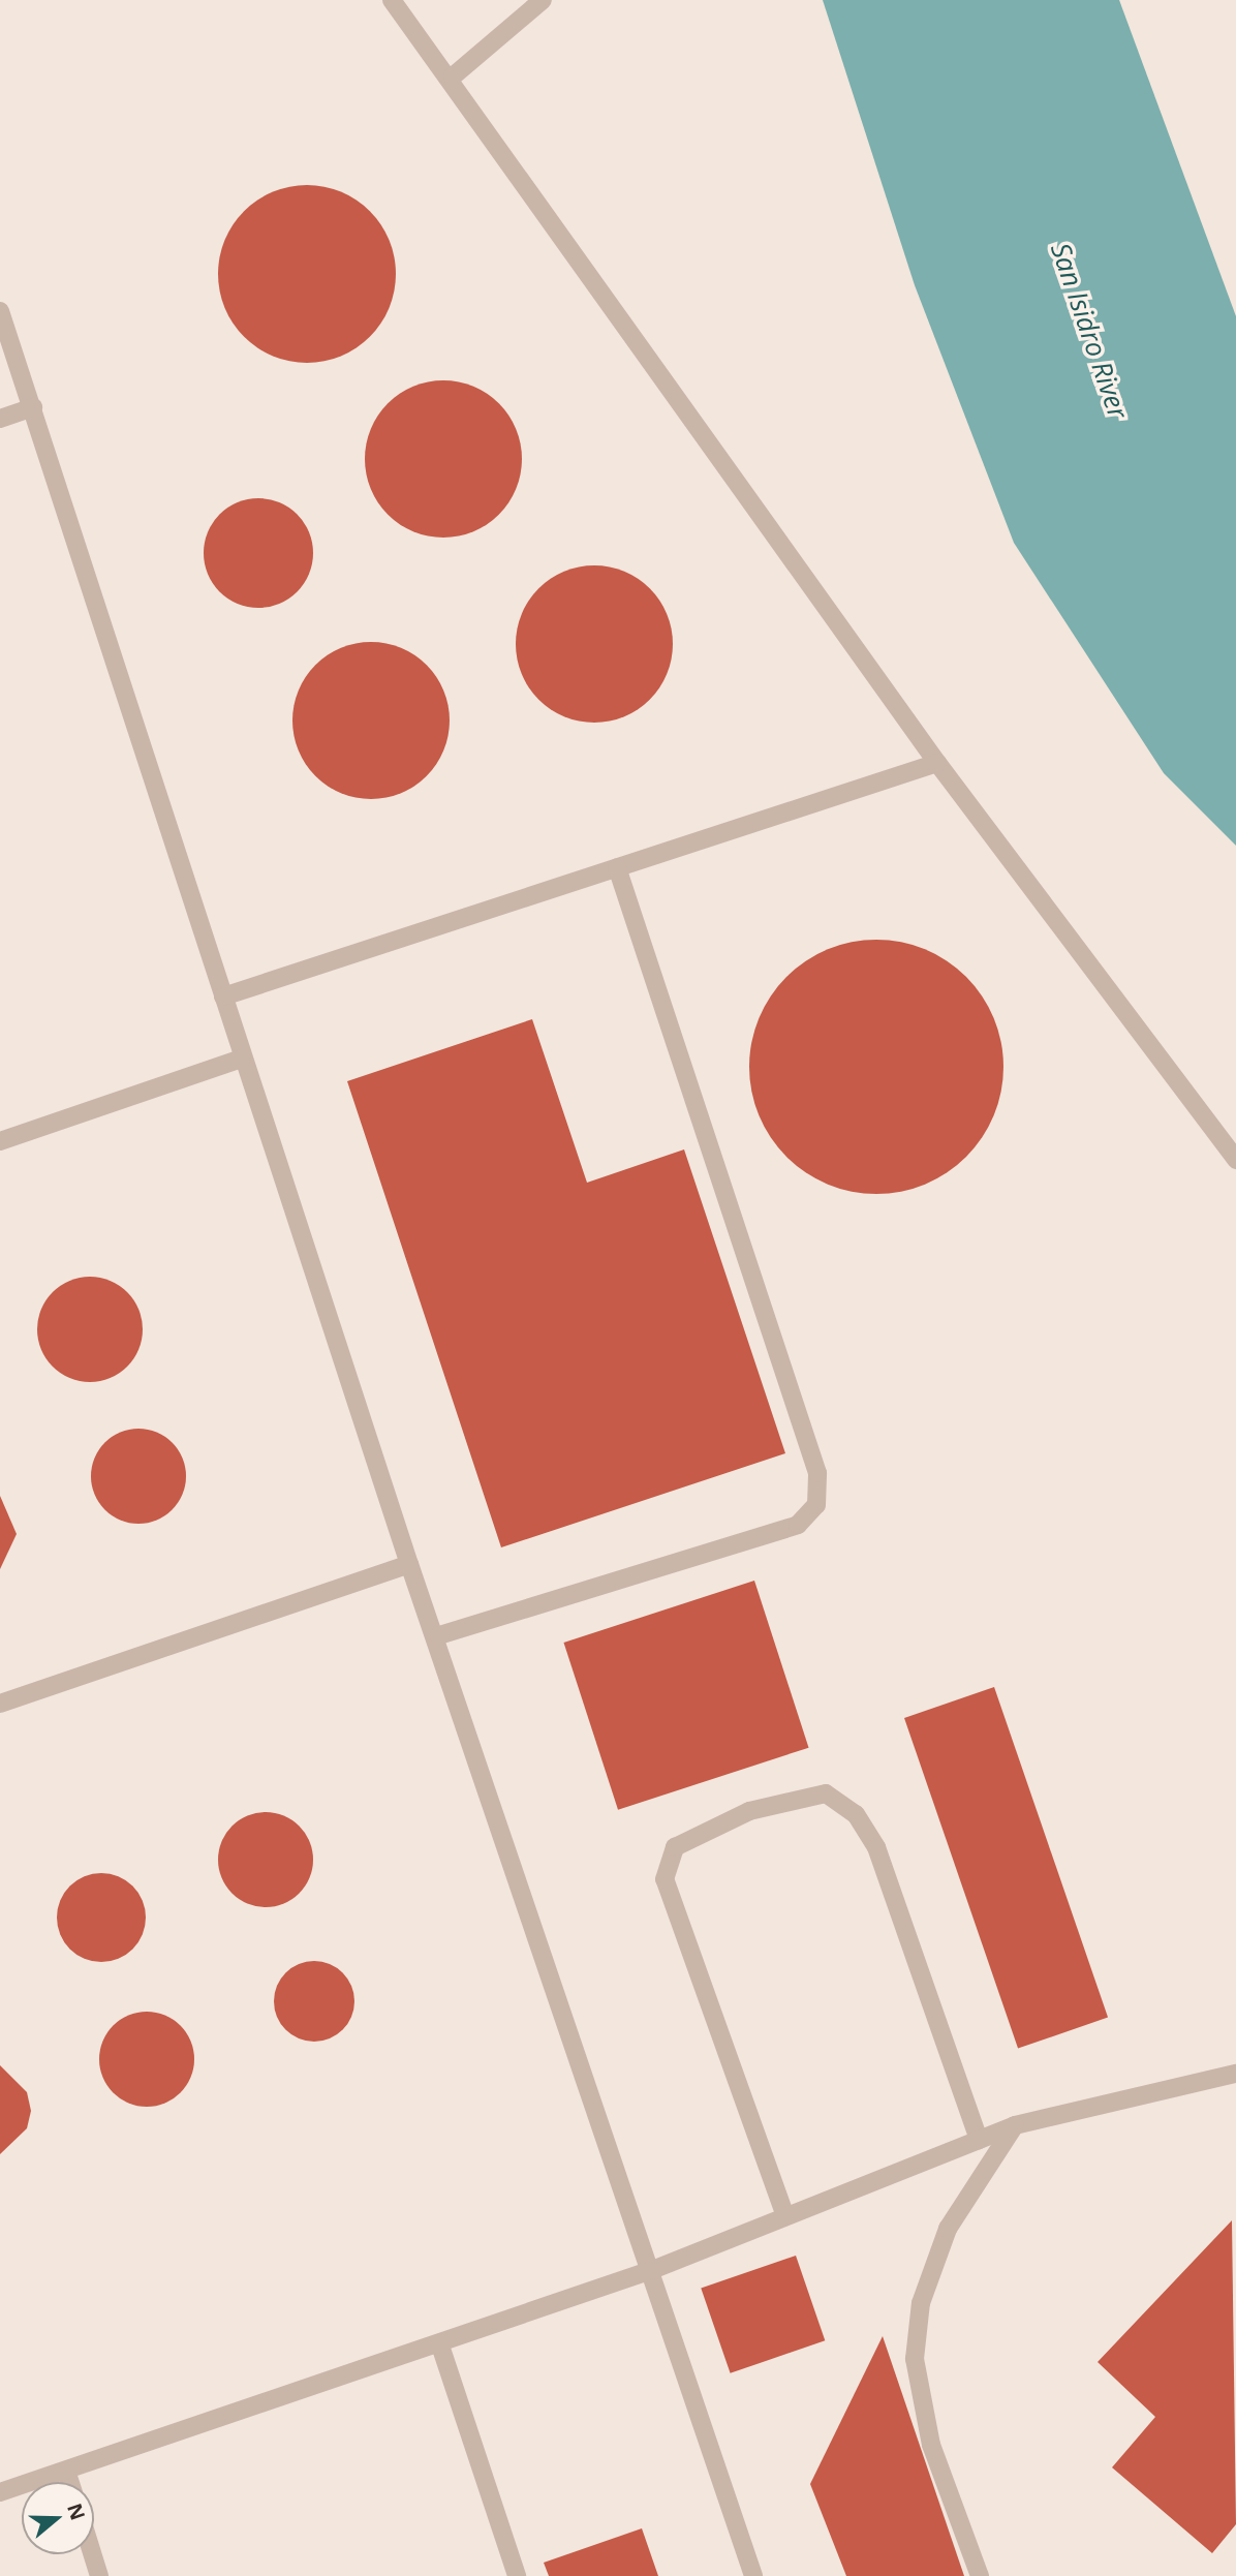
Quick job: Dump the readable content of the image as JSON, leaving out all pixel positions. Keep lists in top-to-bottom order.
{
  "water": ["San Isidro River"],
  "north": "right"
}
